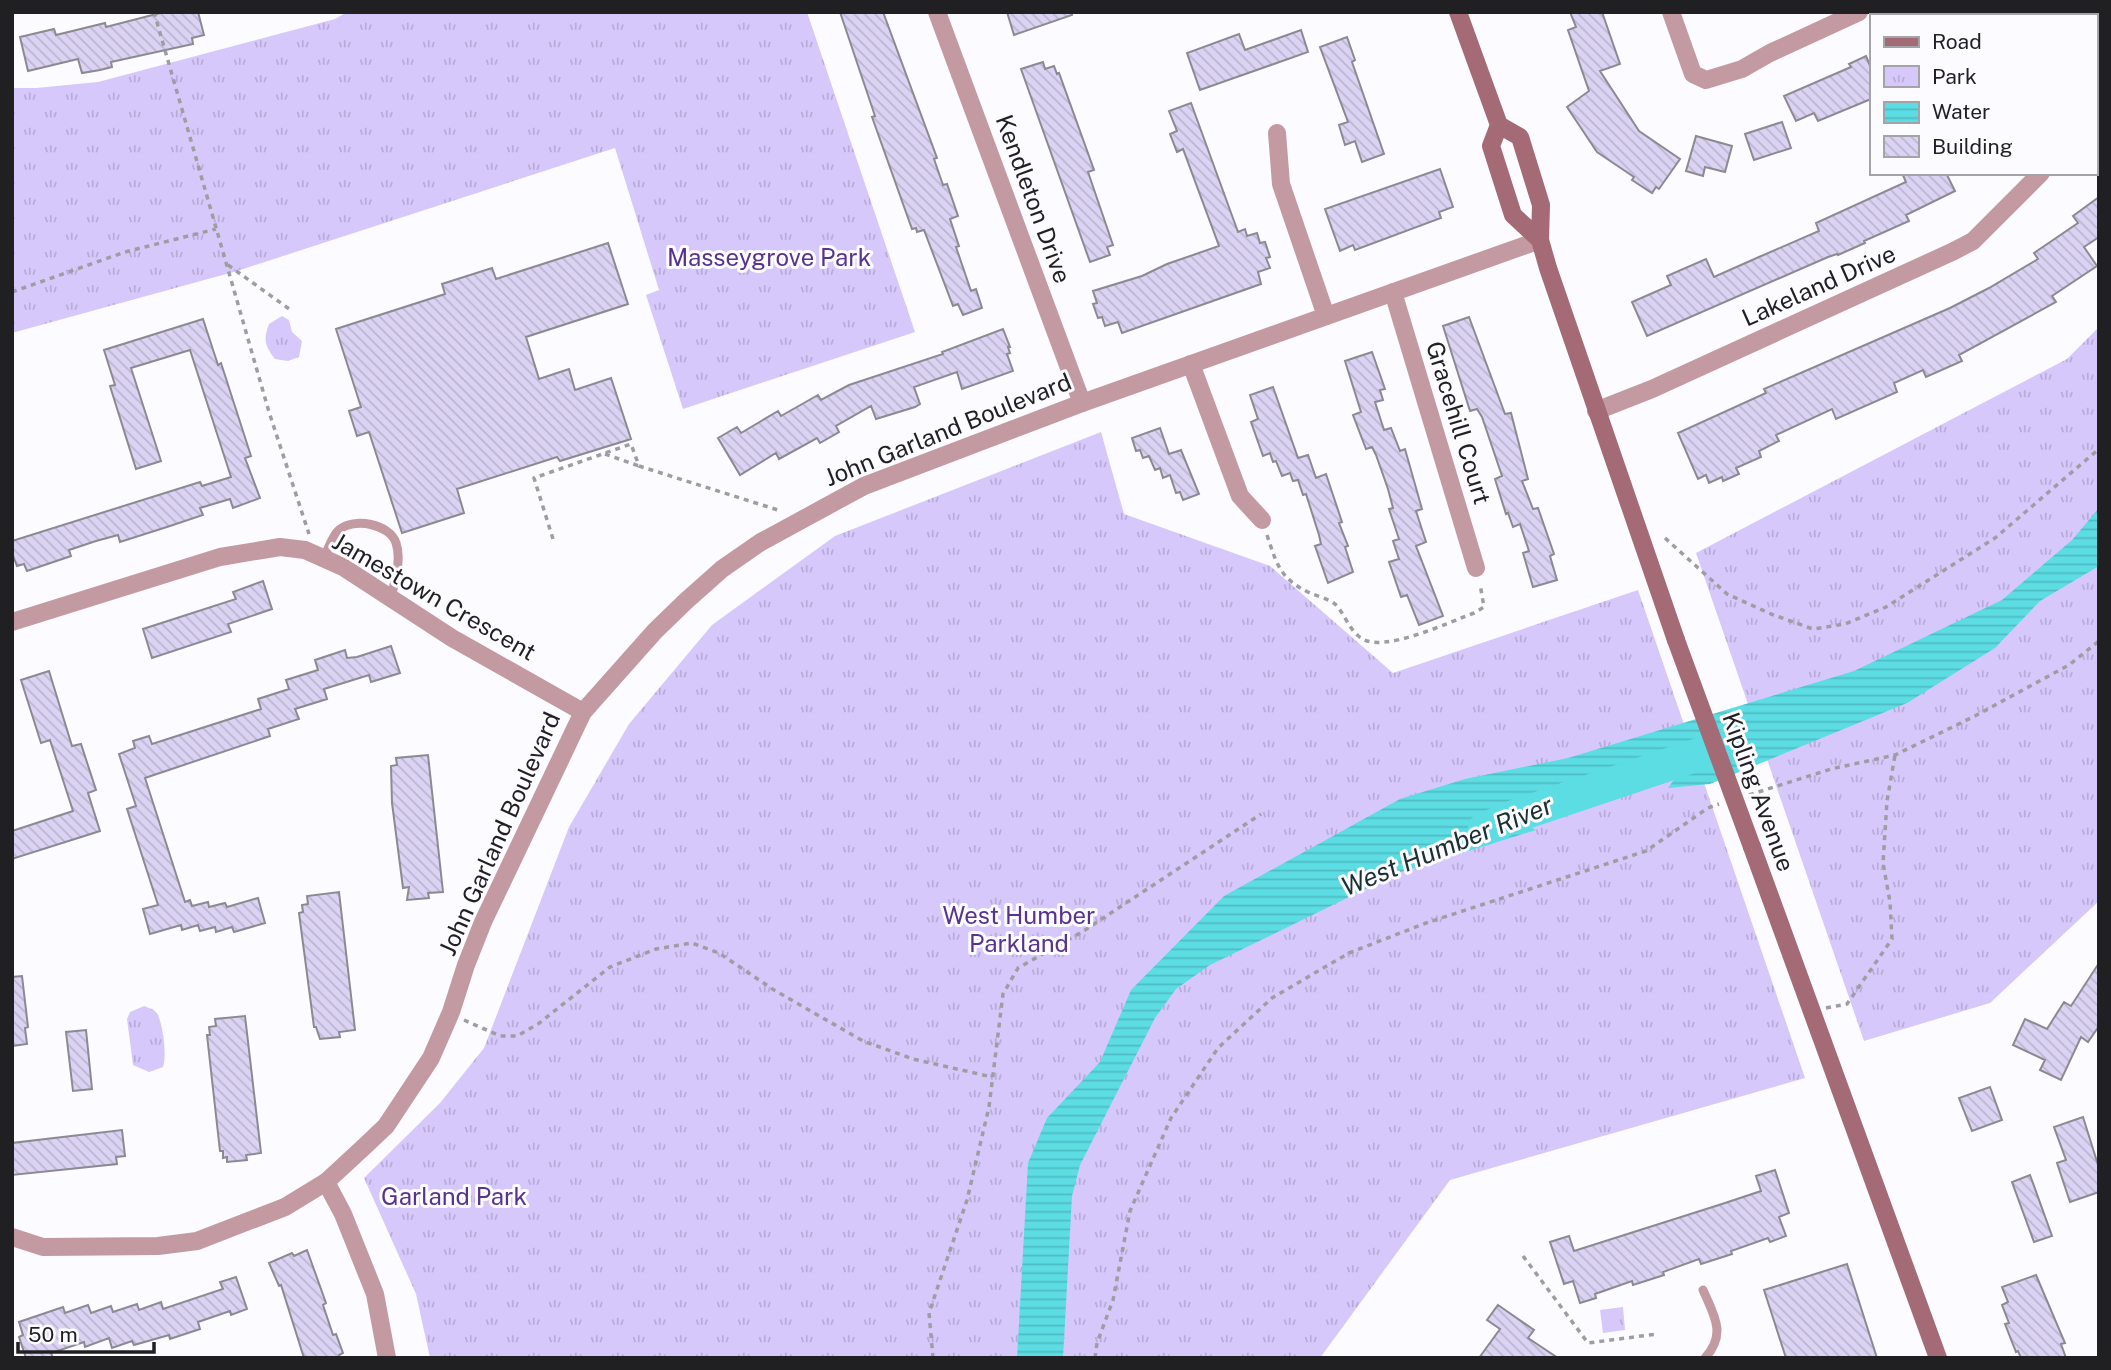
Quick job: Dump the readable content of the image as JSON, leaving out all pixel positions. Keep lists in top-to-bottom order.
{
  "streets": {
    "main road": ["Kipling Avenue"],
    "street": [
      "Kendleton Drive",
      "Lakeland Drive",
      "Gracehill Court",
      "John Garland Boulevard",
      "Jamestown Crescent"
    ]
  },
  "crossings": [
    ["Kendleton Drive", "John Garland Boulevard"],
    ["Lakeland Drive", "Kipling Avenue"],
    ["Gracehill Court", "John Garland Boulevard"],
    ["John Garland Boulevard", "Jamestown Crescent"],
    ["John Garland Boulevard", "Kipling Avenue"]
  ],
  "water": ["West Humber River"],
  "parks": ["Masseygrove Park", "West Humber Parkland", "Garland Park"],
  "legend": [
    "Road",
    "Park",
    "Water",
    "Building"
  ],
  "scale_bar": "50 m"
}
